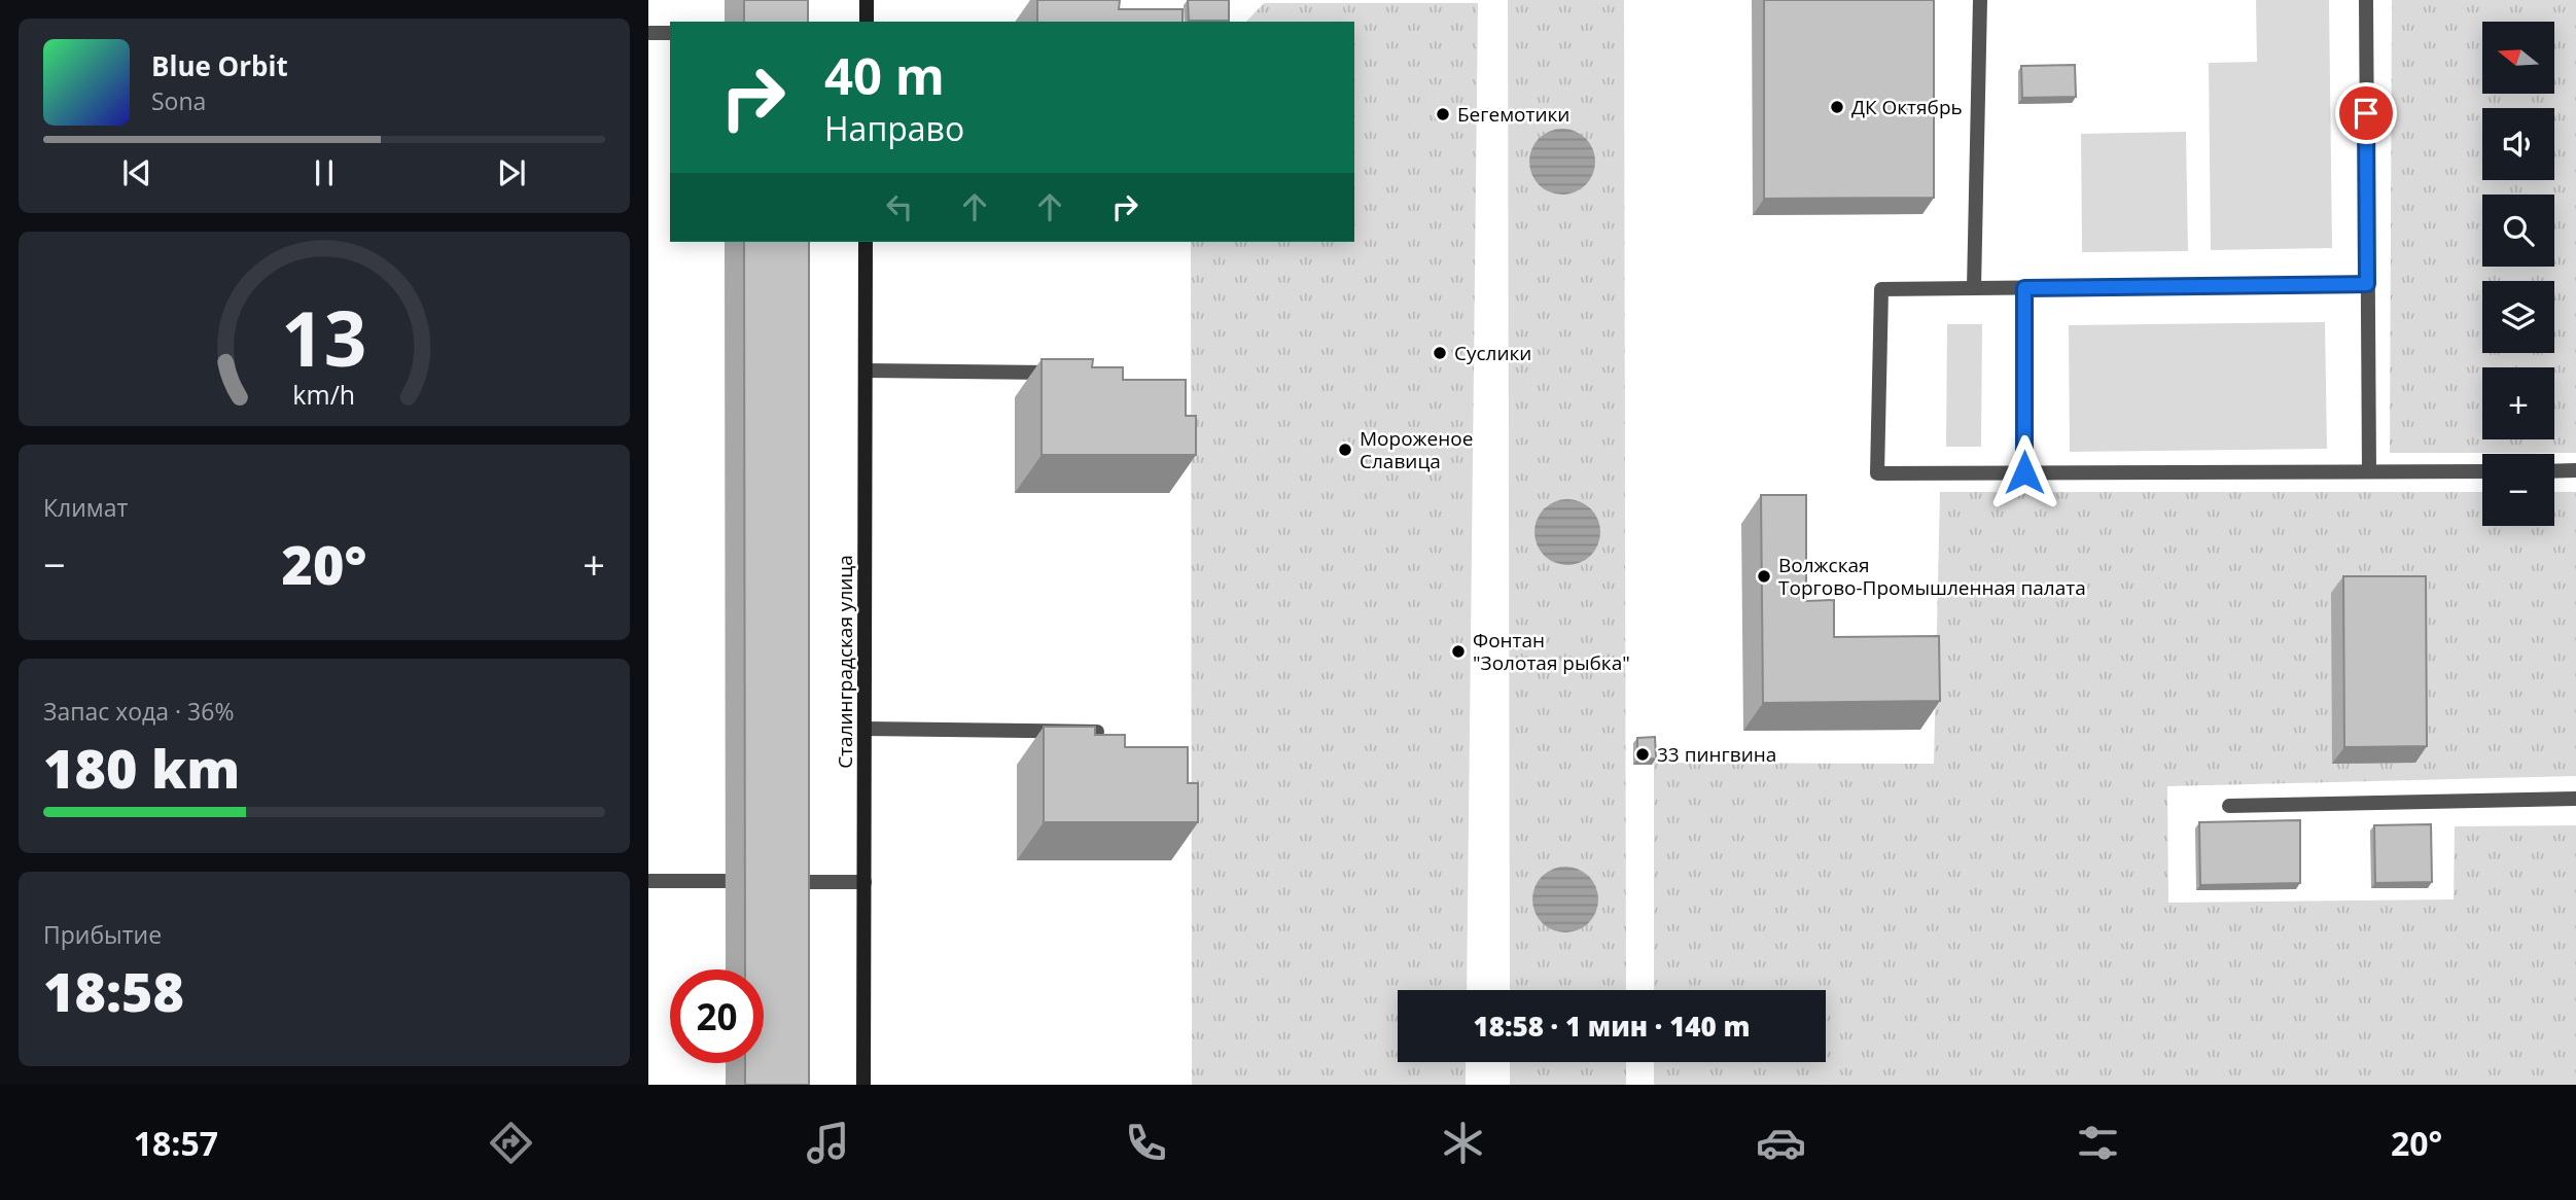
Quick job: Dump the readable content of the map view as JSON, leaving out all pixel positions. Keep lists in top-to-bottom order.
{
  "streets": {
    "street": ["Сталинградская улица"]
  },
  "places": [
    "ДК Октябрь",
    "Бегемотики",
    "Суслики",
    "Мороженое Славица",
    "Волжская Торгово-Промышленная палата",
    "Фонтан \"Золотая рыбка\"",
    "33 пингвина"
  ],
  "north": "left",
  "page": {
    "map_buttons": ["+", "−"],
    "turn": ["40 m", "Направо"],
    "song": ["Blue Orbit", "Sona"],
    "tile": [
      "Климат",
      ["Запас хода · 36%", "180 km"],
      ["Прибытие", "18:58"]
    ],
    "heat": ["−", "20°", "+"],
    "limit": "20",
    "trip": "18:58 · 1 мин · 140 m",
    "tabs": ["18:57", "20°"],
    "gauge": ["13", "km/h"]
  }
}
